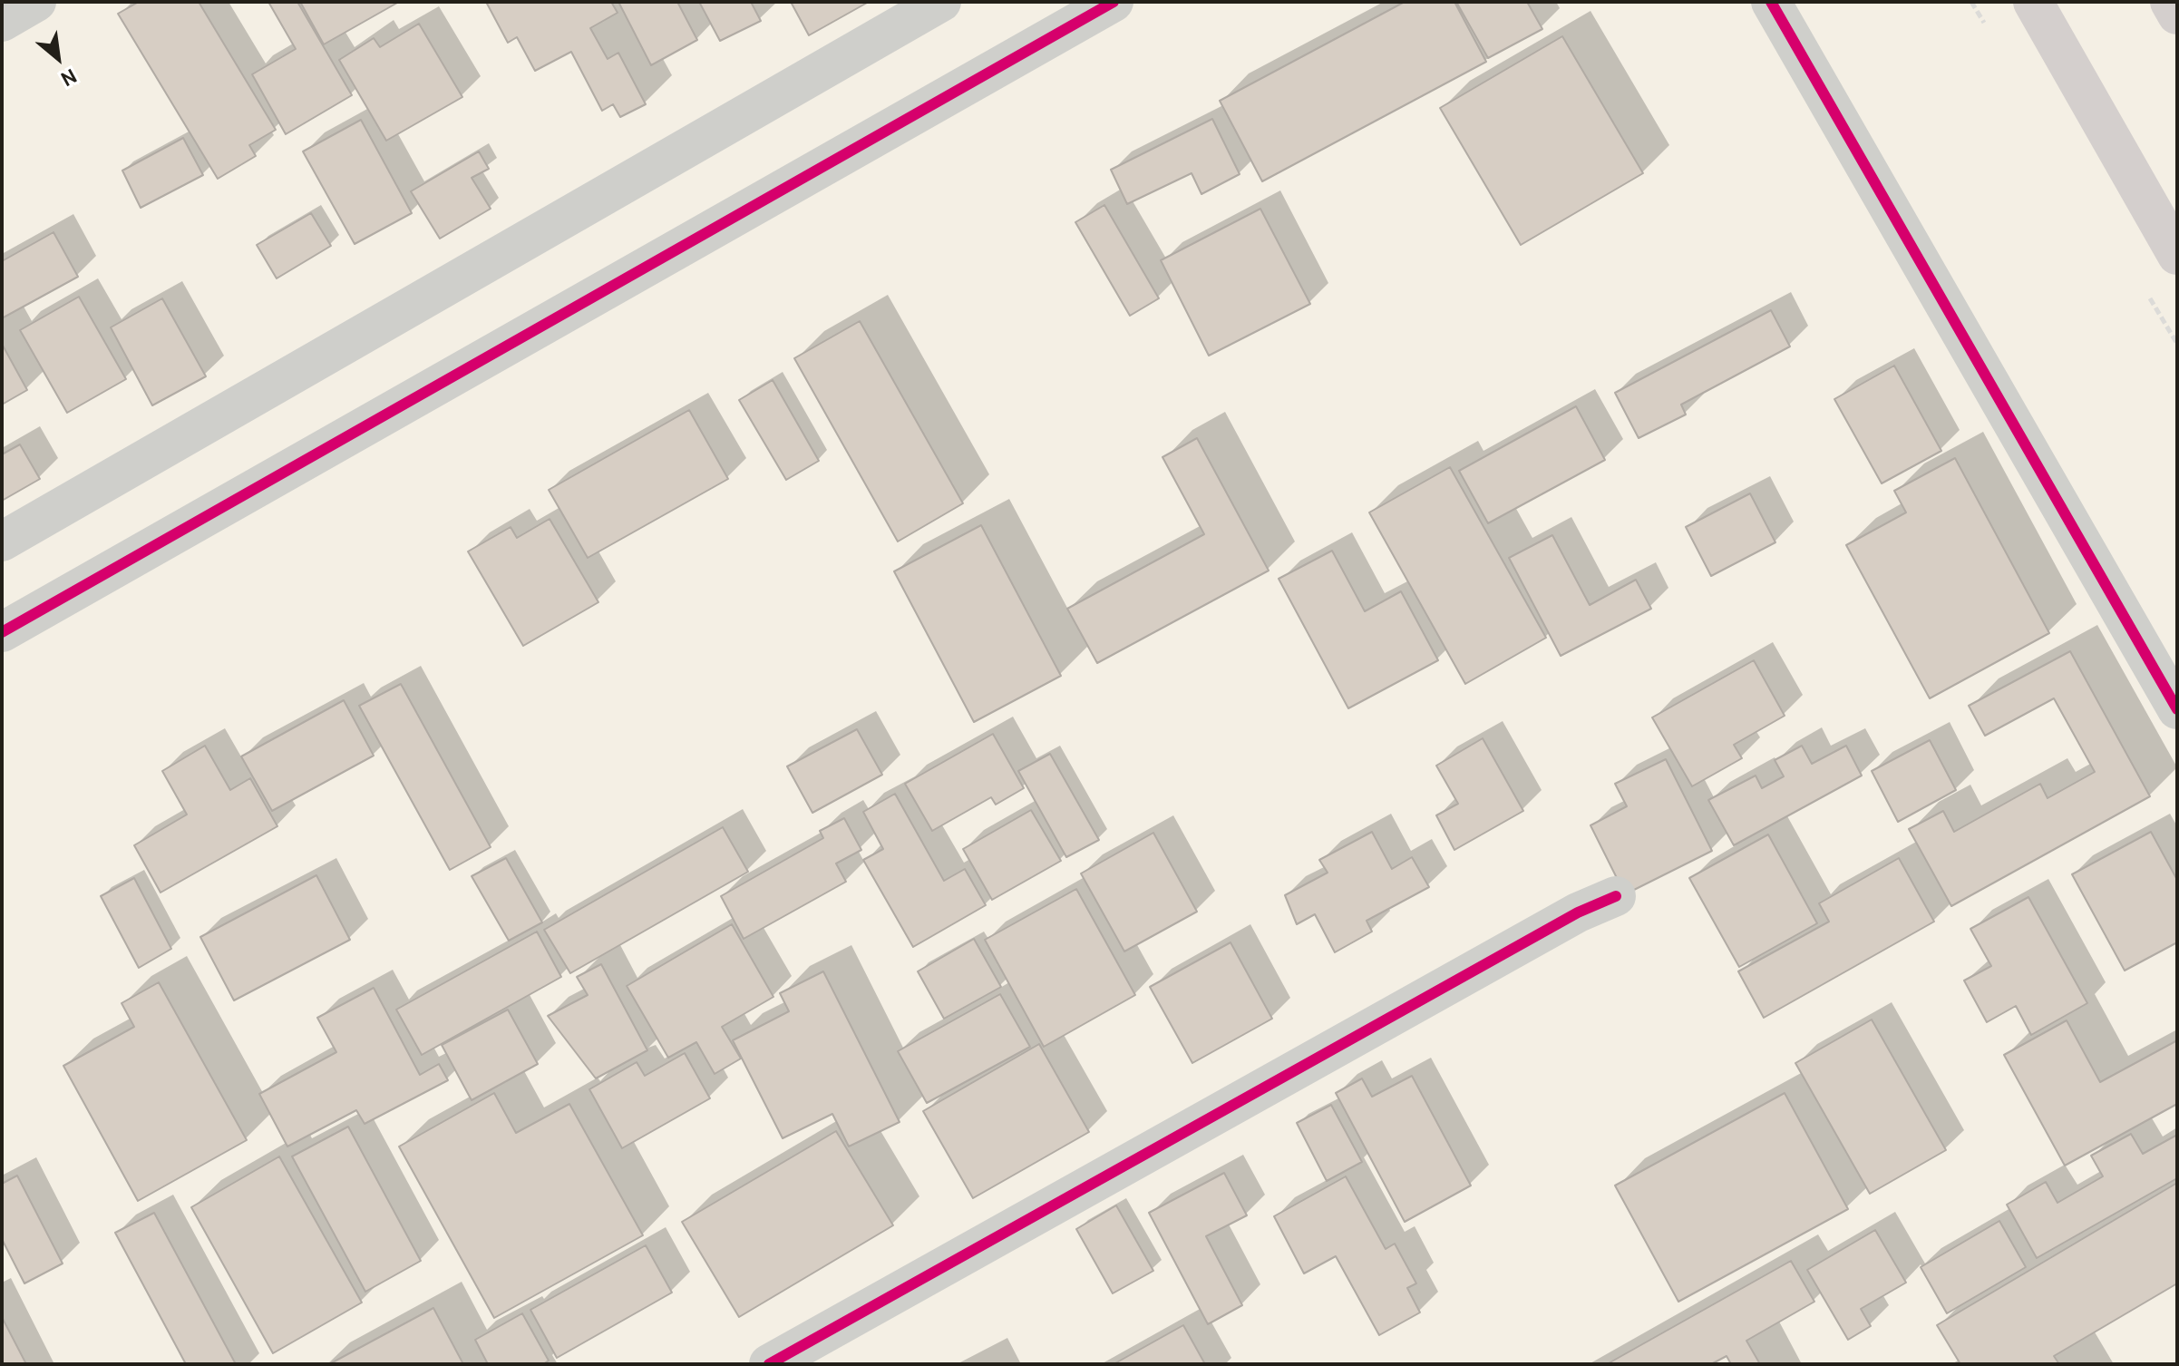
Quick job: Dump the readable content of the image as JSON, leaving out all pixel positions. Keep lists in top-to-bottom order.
{
  "north": "bottom right"
}
